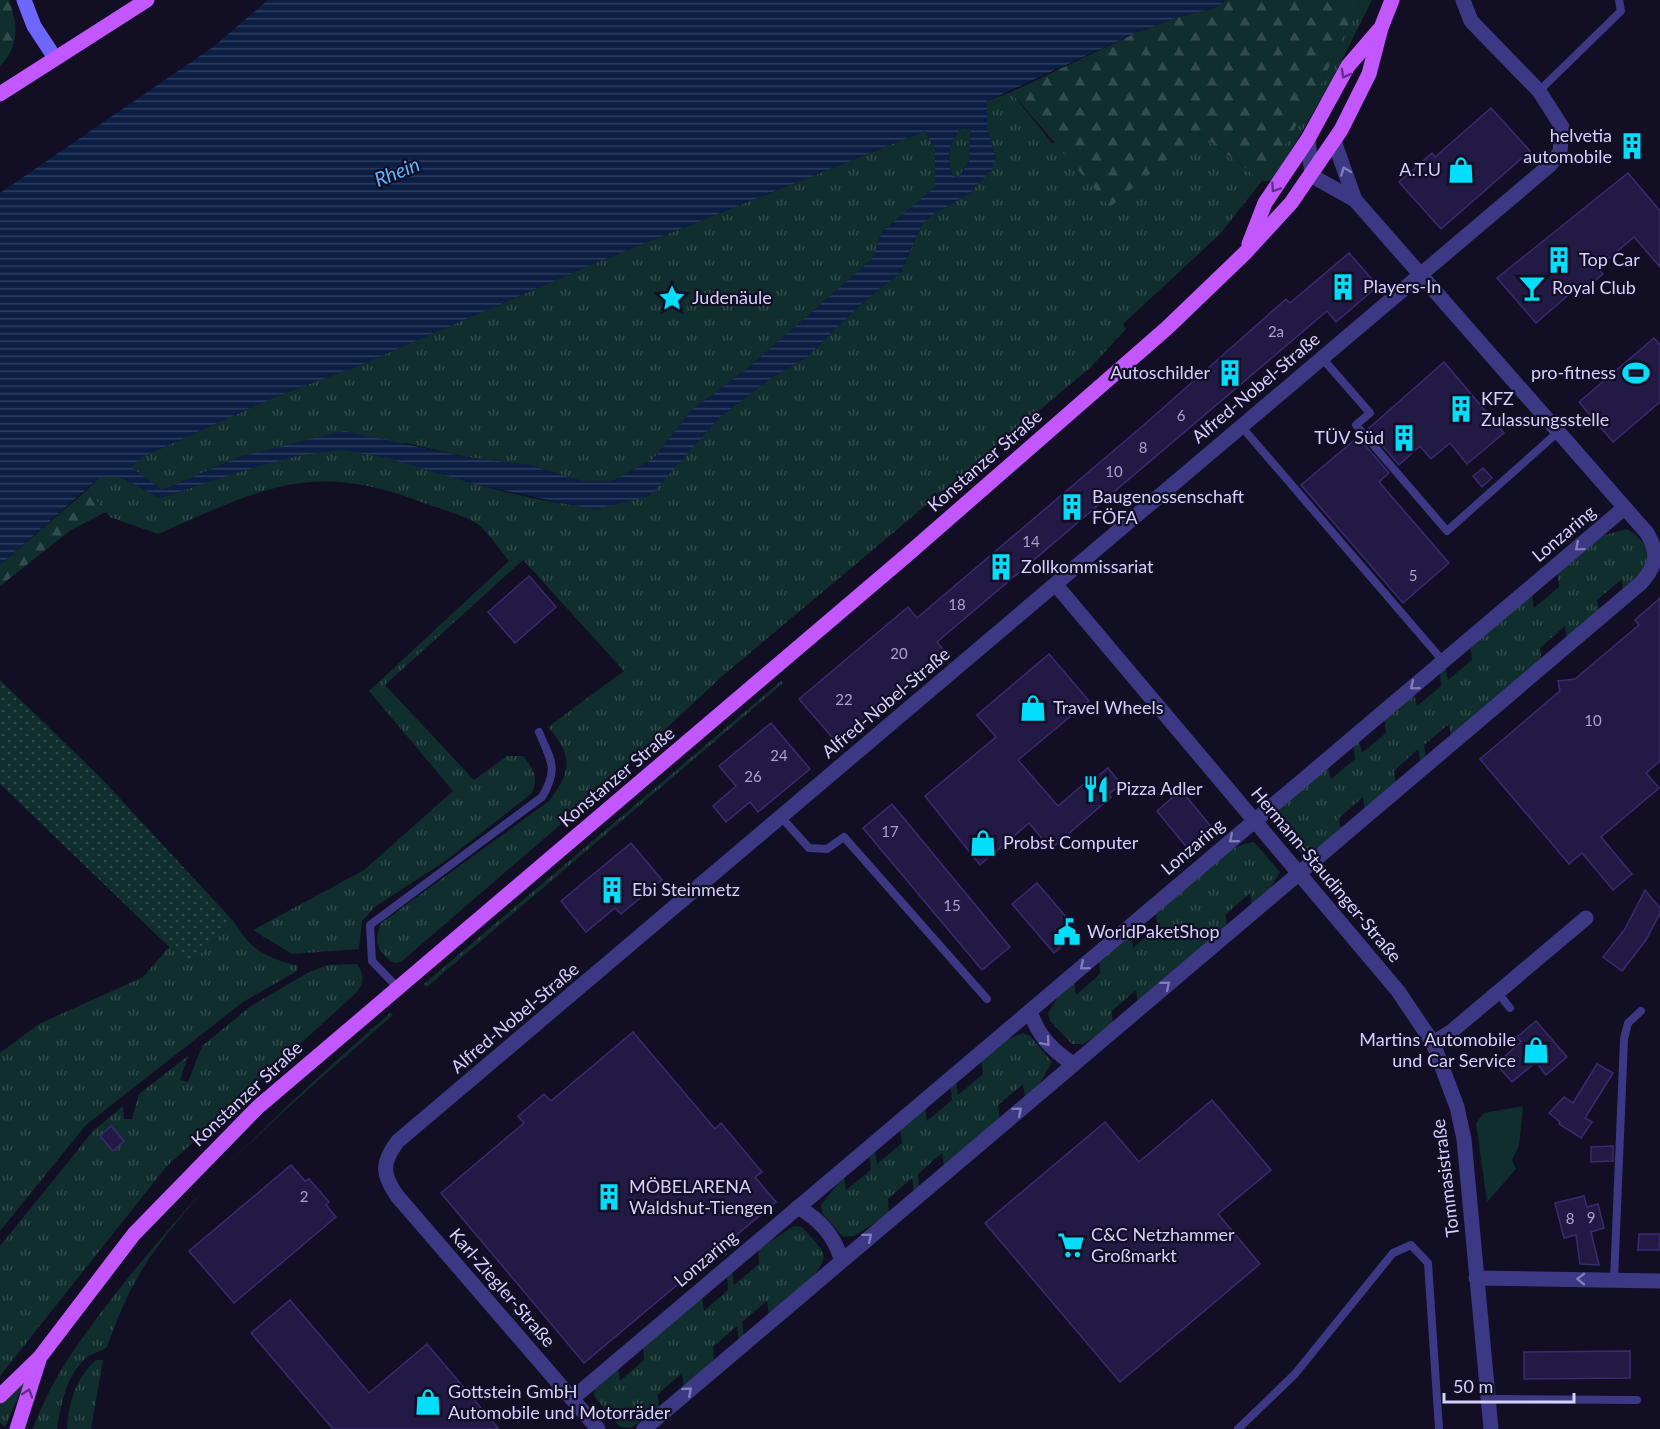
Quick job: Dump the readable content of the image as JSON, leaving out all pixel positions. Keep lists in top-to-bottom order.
{
  "streets": {
    "main road": ["Konstanzer Straße"],
    "street": [
      "Alfred-Nobel-Straße",
      "Lonzaring",
      "Hermann-Staudinger-Straße",
      "Tommasistraße",
      "Karl-Ziegler-Straße"
    ]
  },
  "crossings": [
    ["Alfred-Nobel-Straße", "Hermann-Staudinger-Straße"],
    ["Alfred-Nobel-Straße", "Karl-Ziegler-Straße"],
    ["Lonzaring", "Hermann-Staudinger-Straße"],
    ["Lonzaring", "Karl-Ziegler-Straße"],
    ["Hermann-Staudinger-Straße", "Tommasistraße"]
  ],
  "water": ["Rhein"],
  "places": {
    "building": [
      "helvetia automobile",
      "Top Car",
      "Players-In",
      "Autoschilder",
      "KFZ Zulassungsstelle",
      "TÜV Süd",
      "Baugenossenschaft FÖFA",
      "Zollkommissariat",
      "Ebi Steinmetz",
      "MÖBELARENA Waldshut-Tiengen"
    ],
    "shop": [
      "A.T.U",
      "Travel Wheels",
      "Probst Computer",
      "Martins Automobile und Car Service",
      "Gottstein GmbH Automobile und Motorräder"
    ],
    "bar": ["Royal Club"],
    "place": ["Judenäule"],
    "sports": ["pro-fitness"],
    "restaurant": ["Pizza Adler"],
    "public building": ["WorldPaketShop"],
    "supermarket": ["C&C Netzhammer Großmarkt"]
  },
  "house_numbers": [
    "2a",
    "6",
    "8",
    "10",
    "14",
    "5",
    "18",
    "20",
    "22",
    "10",
    "24",
    "26",
    "17",
    "15",
    "2",
    "9",
    "8"
  ],
  "scale_bar": "50 m"
}
